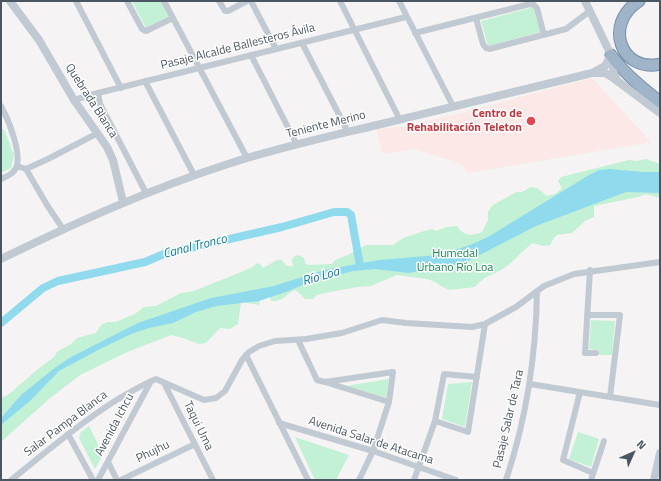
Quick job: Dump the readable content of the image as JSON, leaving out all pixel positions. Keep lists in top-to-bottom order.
{
  "streets": {
    "street": [
      "Pasaje Alcalde Ballesteros Ávila",
      "Quebrada Blanca",
      "Teniente Merino",
      "Pasaje Salar de Tara",
      "Salar Pampa Blanca",
      "Avenida Ichcu",
      "Taqui Uma",
      "Avenida Salar de Atacama",
      "Phujhu"
    ]
  },
  "crossings": [
    ["Pasaje Alcalde Ballesteros Ávila", "Quebrada Blanca"],
    ["Quebrada Blanca", "Teniente Merino"],
    ["Salar Pampa Blanca", "Avenida Ichcu"],
    ["Taqui Uma", "Phujhu"]
  ],
  "water": ["Canal Tronco", "Río Loa"],
  "parks": ["Humedal Urbano Río Loa"],
  "places": ["Centro de Rehabilitación Teleton"],
  "north": "top right"
}
